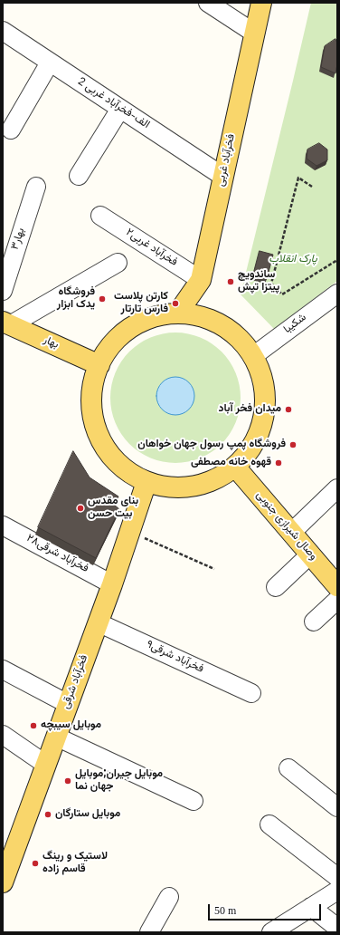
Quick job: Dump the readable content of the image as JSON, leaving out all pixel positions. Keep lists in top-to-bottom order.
{
  "streets": {
    "main road": [
      "فخرآباد غربی",
      "بهار",
      "وصال شیرازی جنوبی",
      "فخرآباد شرقی"
    ],
    "street": [
      "2 الف-فخرآباد غربی",
      "بهار۳",
      "۲فخرآباد غربی",
      "شکیبا",
      "فخرآباد شرقی۲۸",
      "فخرآباد شرقی۹"
    ]
  },
  "crossings": [
    ["2 الف-فخرآباد غربی", "فخرآباد غربی"],
    ["فخرآباد غربی", "۲فخرآباد غربی"],
    ["فخرآباد شرقی۲۸", "فخرآباد شرقی"],
    ["فخرآباد شرقی۹", "فخرآباد شرقی"]
  ],
  "parks": ["پارک انقلاب"],
  "places": [
    "ساندویچ پیتزا تپش",
    "فروشگاه یدک ابزار",
    "کارتن پلاست فارس تارتار",
    "میدان فخر آباد",
    "فروشگاه پمپ رسول جهان خواهان",
    "قهوه خانه مصطفی",
    "بنای مقدس بیت حسن",
    "موبایل سیبچه",
    "موبایل جیران;موبایل جهان نما",
    "موبایل ستارگان",
    "لاستیک و رینگ قاسم زاده"
  ],
  "scale_bar": "50 m"
}
